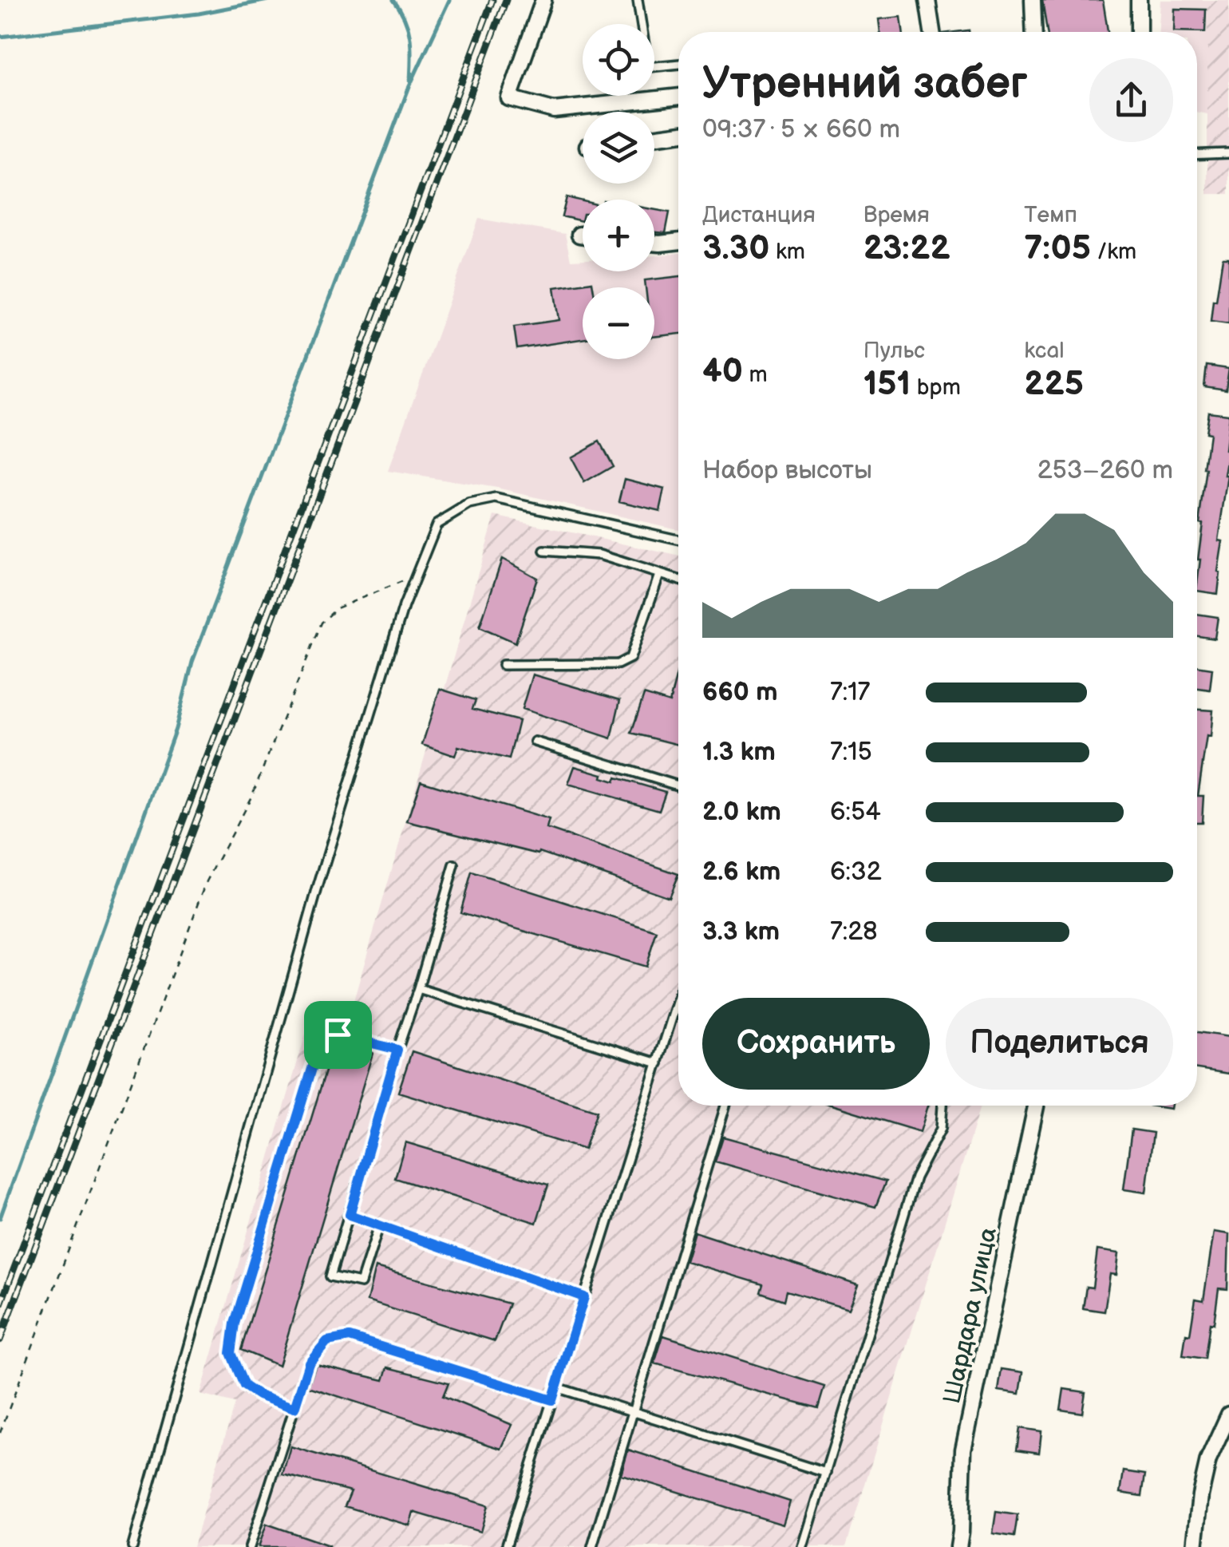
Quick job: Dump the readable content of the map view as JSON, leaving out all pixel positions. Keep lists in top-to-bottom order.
{
  "streets": {
    "street": ["Шардара улица"]
  },
  "page": {
    "map_buttons": ["+", "−"],
    "heading": ["Утренний забег", "09:37 · 5 × 660 m"],
    "stats": [
      ["Дистанция", "3.30 km"],
      ["Время", "23:22"],
      ["Темп", "7:05 /km"],
      ["40 m"],
      ["Пульс", "151 bpm"],
      ["kcal", "225"]
    ],
    "chart": ["Набор высоты", "253–260 m"],
    "list": [
      {
        "name": "660 m",
        "note": "7:17"
      },
      {
        "name": "1.3 km",
        "note": "7:15"
      },
      {
        "name": "2.0 km",
        "note": "6:54"
      },
      {
        "name": "2.6 km",
        "note": "6:32"
      },
      {
        "name": "3.3 km",
        "note": "7:28"
      }
    ],
    "buttons": ["Сохранить", "Поделиться"]
  }
}
